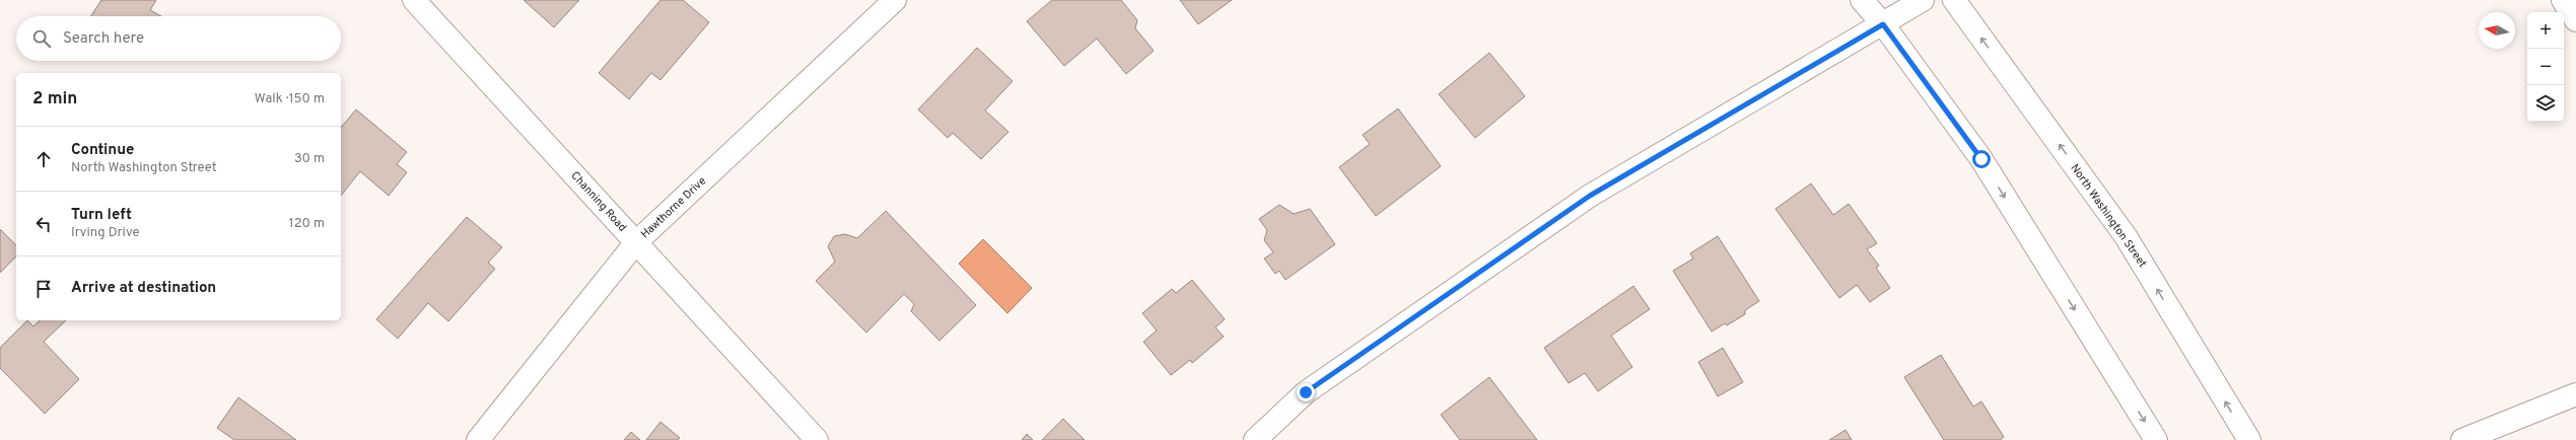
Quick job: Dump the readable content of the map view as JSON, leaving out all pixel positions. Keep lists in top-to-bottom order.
{
  "streets": {
    "street": ["Channing Road", "Hawthorne Drive", "North Washington Street"]
  },
  "crossings": [
    ["Channing Road", "Hawthorne Drive"]
  ],
  "north": "left",
  "page": {
    "map_buttons": ["+", "−"],
    "search": "Search here",
    "heading": ["2 min", "Walk · 150 m"],
    "list": [
      ["Continue", "North Washington Street", "30 m"],
      ["Turn left", "Irving Drive", "120 m"],
      "Arrive at destination"
    ]
  }
}
